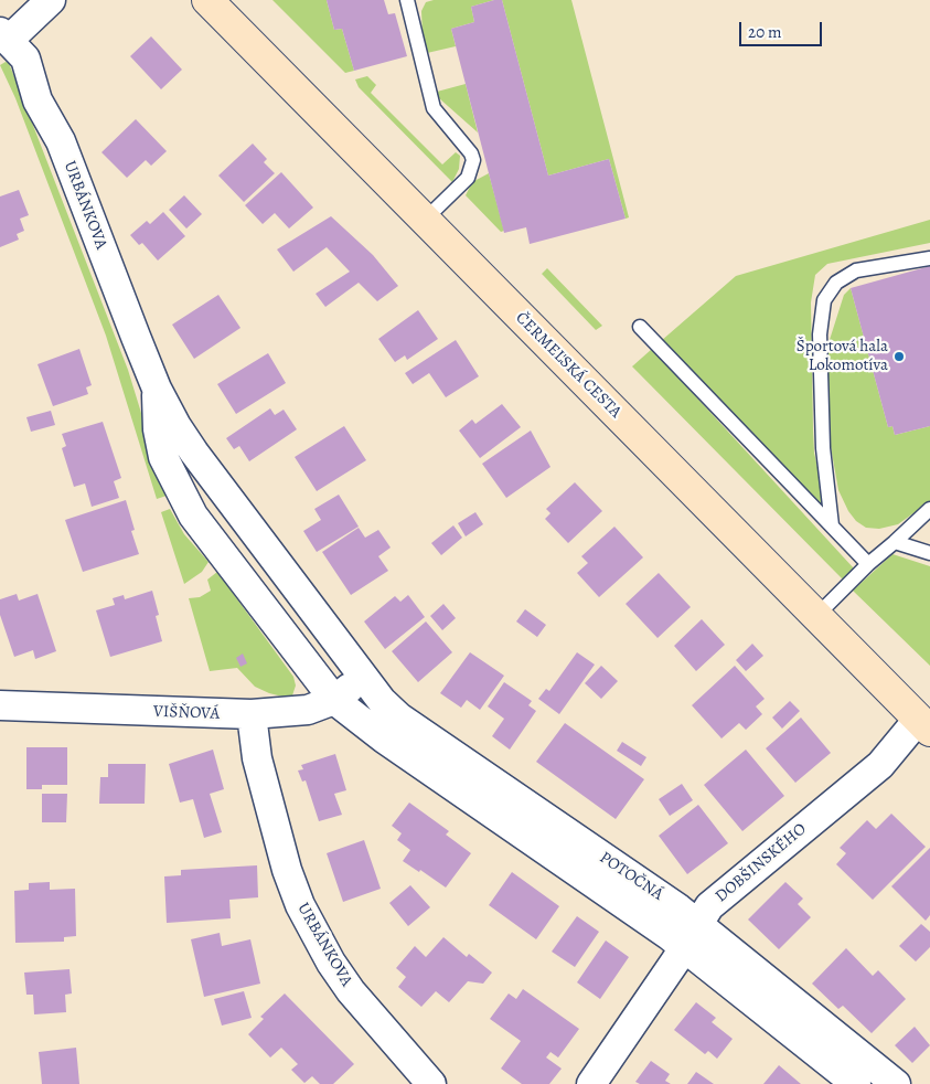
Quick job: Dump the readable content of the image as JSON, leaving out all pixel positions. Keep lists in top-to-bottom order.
{
  "streets": {
    "main road": ["ČERMEĽSKÁ CESTA"],
    "street": [
      "URBÁNKOVA",
      "VIŠŇOVÁ",
      "DOBŠINSKÉHO",
      "POTOČNÁ"
    ]
  },
  "crossings": [
    ["URBÁNKOVA", "VIŠŇOVÁ"],
    ["URBÁNKOVA", "POTOČNÁ"],
    ["ČERMEĽSKÁ CESTA", "DOBŠINSKÉHO"],
    ["VIŠŇOVÁ", "POTOČNÁ"],
    ["DOBŠINSKÉHO", "POTOČNÁ"]
  ],
  "places": ["Športová hala Lokomotíva"],
  "scale_bar": "20 m"
}
